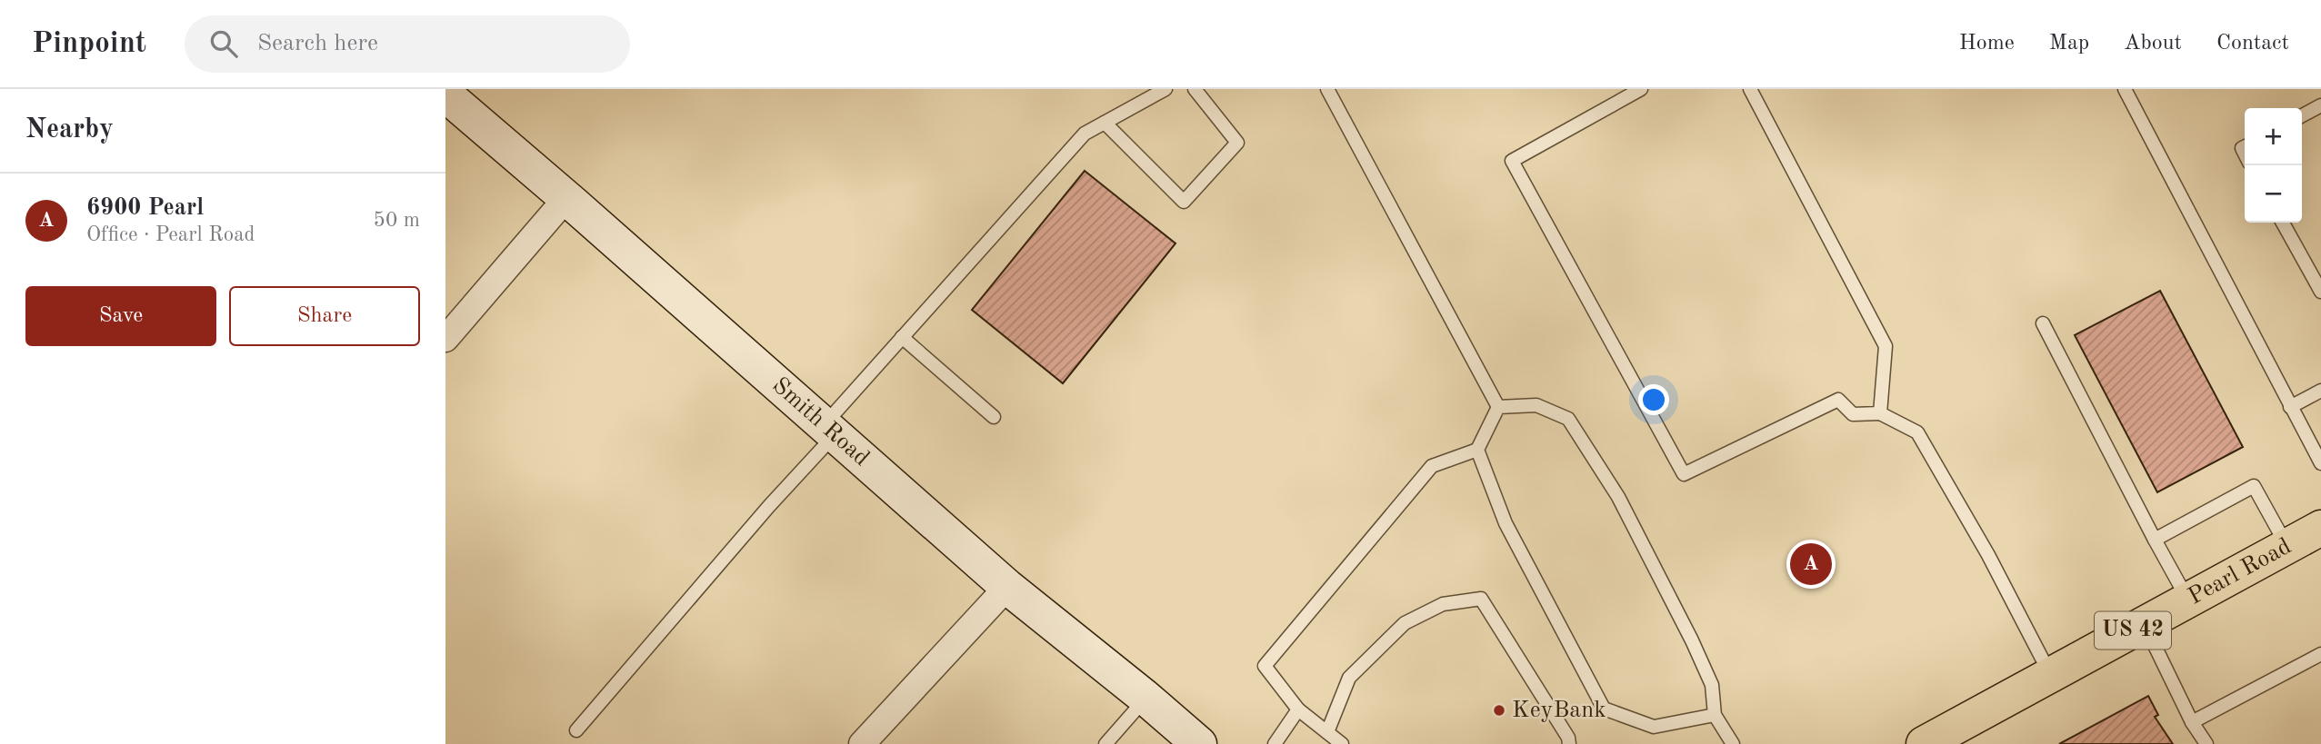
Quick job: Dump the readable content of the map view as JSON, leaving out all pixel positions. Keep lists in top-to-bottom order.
{
  "streets": {
    "main road": ["Smith Road", "Pearl Road", "US 42"]
  },
  "places": ["KeyBank"],
  "page": {
    "header": "Pinpoint",
    "search": "Search here",
    "nav": [
      "Home",
      "Map",
      "About",
      "Contact"
    ],
    "heading": "Nearby",
    "map_buttons": ["+", "−"],
    "list": [
      {
        "mark": "A",
        "name": "6900 Pearl",
        "note": "Office · Pearl Road",
        "value": "50 m"
      }
    ],
    "buttons": ["Save", "Share"],
    "pins": "A"
  }
}
